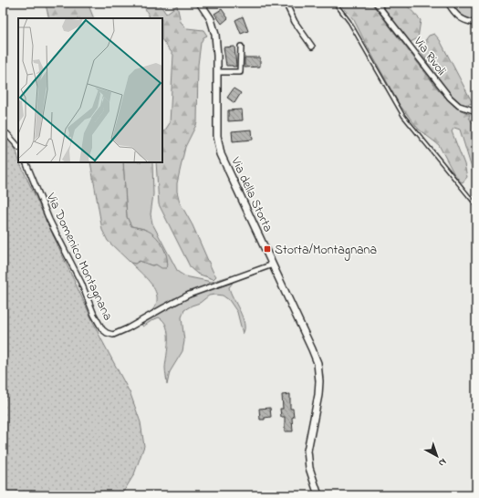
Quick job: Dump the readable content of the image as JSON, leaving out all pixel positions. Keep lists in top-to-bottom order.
{
  "streets": {
    "main road": ["Via della Storta"],
    "street": ["Via Rivoli", "Via Domenico Montagnana"]
  },
  "crossings": [
    ["Via della Storta", "Via Domenico Montagnana"]
  ],
  "places": {
    "transit": ["Storta/Montagnana"]
  },
  "north": "bottom right"
}
